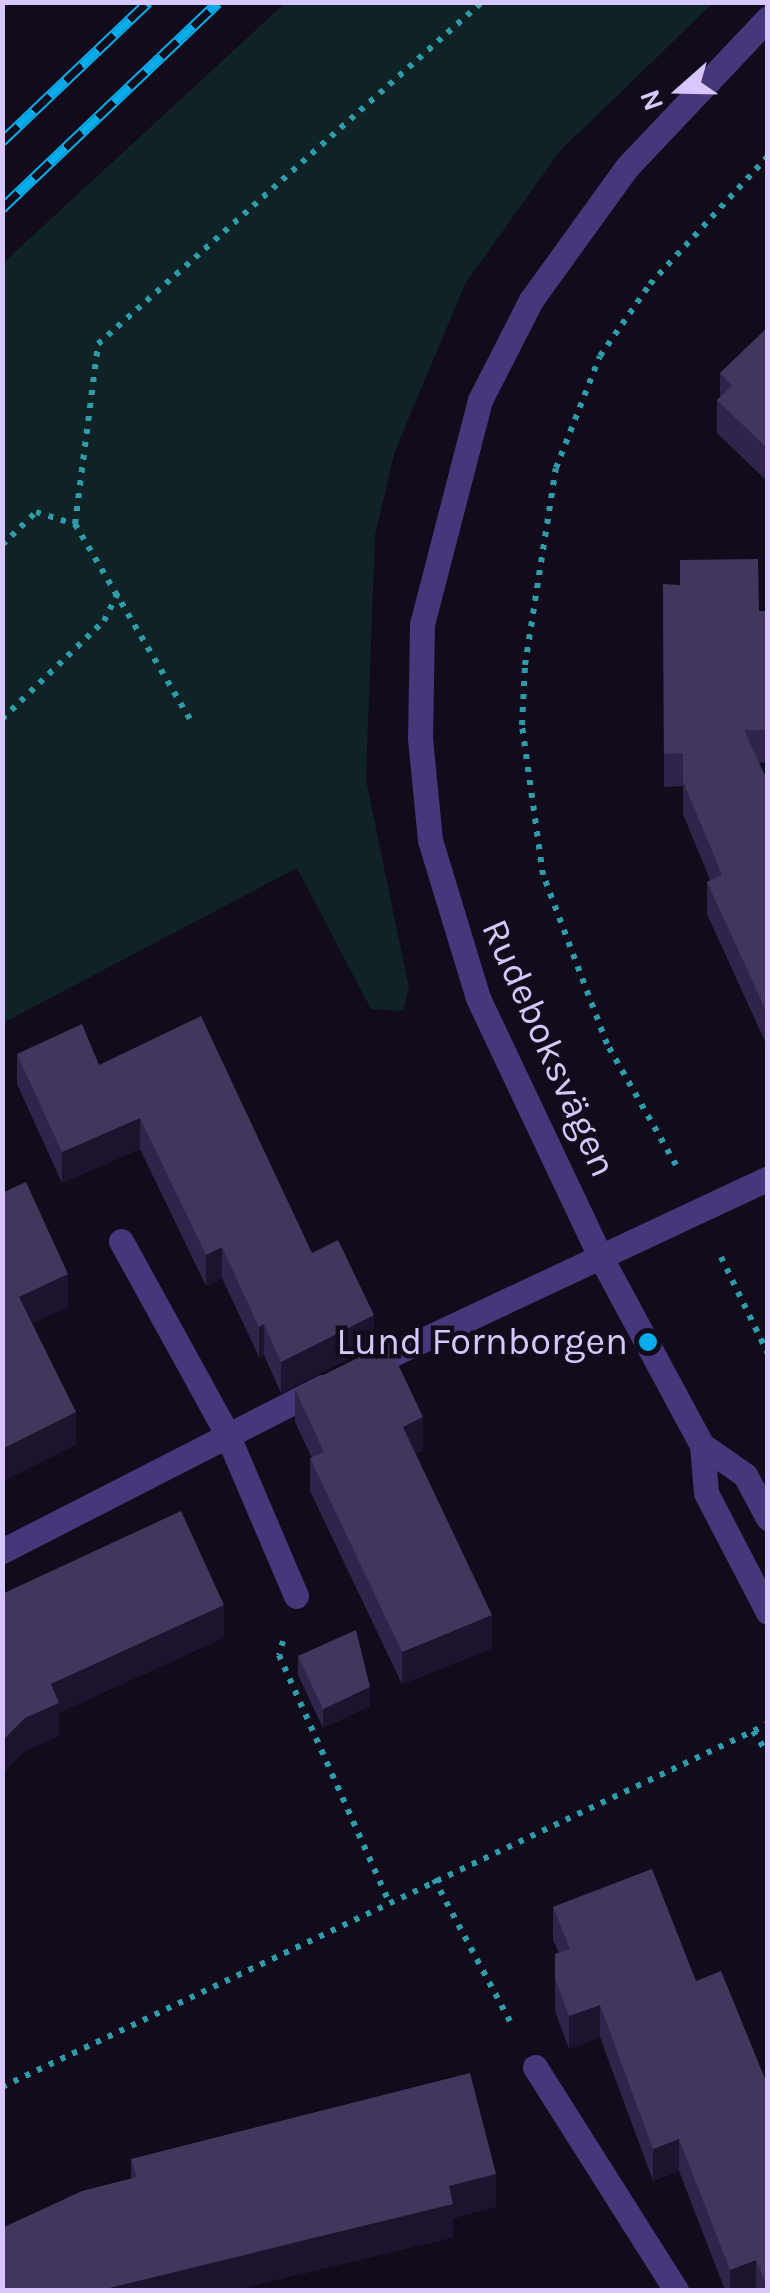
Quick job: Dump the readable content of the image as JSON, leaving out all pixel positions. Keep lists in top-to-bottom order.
{
  "streets": {
    "street": ["Rudeboksvägen"]
  },
  "places": ["Lund Fornborgen"],
  "north": "left"
}
